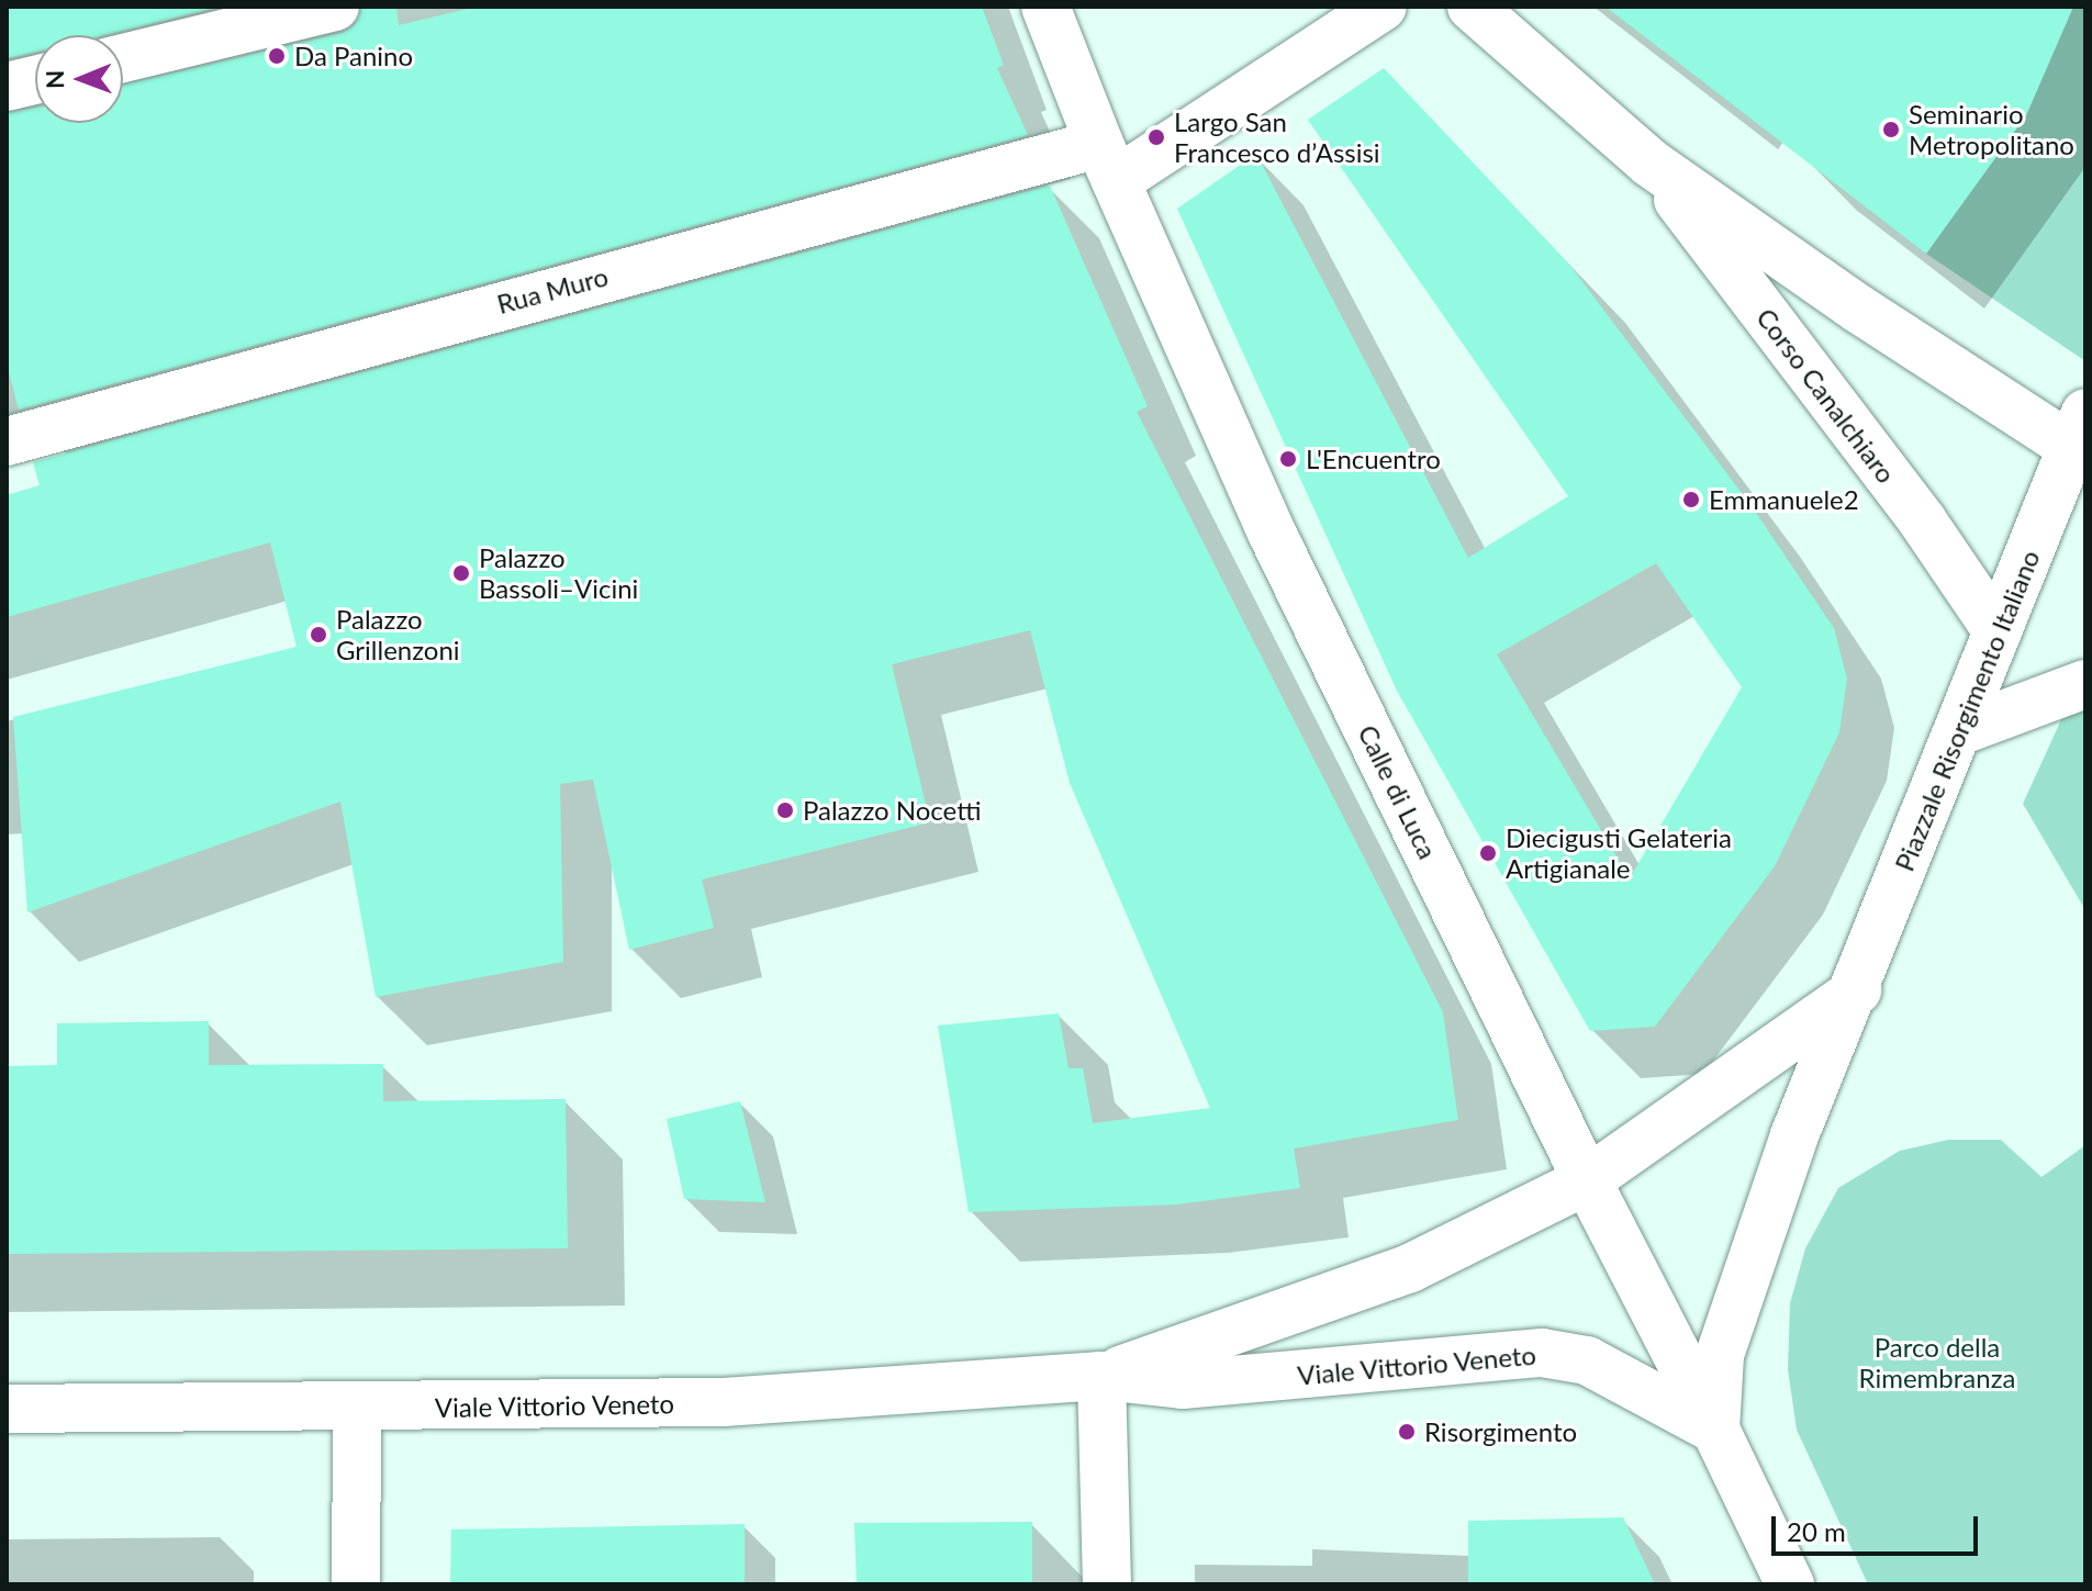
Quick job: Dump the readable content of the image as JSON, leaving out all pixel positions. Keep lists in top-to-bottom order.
{
  "streets": {
    "street": [
      "Rua Muro",
      "Corso Canalchiaro",
      "Piazzale Risorgimento Italiano",
      "Calle di Luca",
      "Viale Vittorio Veneto"
    ]
  },
  "crossings": [
    ["Rua Muro", "Calle di Luca"],
    ["Corso Canalchiaro", "Piazzale Risorgimento Italiano"],
    ["Piazzale Risorgimento Italiano", "Calle di Luca"],
    ["Piazzale Risorgimento Italiano", "Viale Vittorio Veneto"],
    ["Calle di Luca", "Viale Vittorio Veneto"]
  ],
  "parks": ["Parco della Rimembranza"],
  "places": [
    "Da Panino",
    "Seminario Metropolitano",
    "Largo San Francesco d’Assisi",
    "L'Encuentro",
    "Emmanuele2",
    "Palazzo Bassoli–Vicini",
    "Palazzo Grillenzoni",
    "Palazzo Nocetti",
    "Diecigusti Gelateria Artigianale",
    "Risorgimento"
  ],
  "scale_bar": "20 m",
  "north": "left"
}
